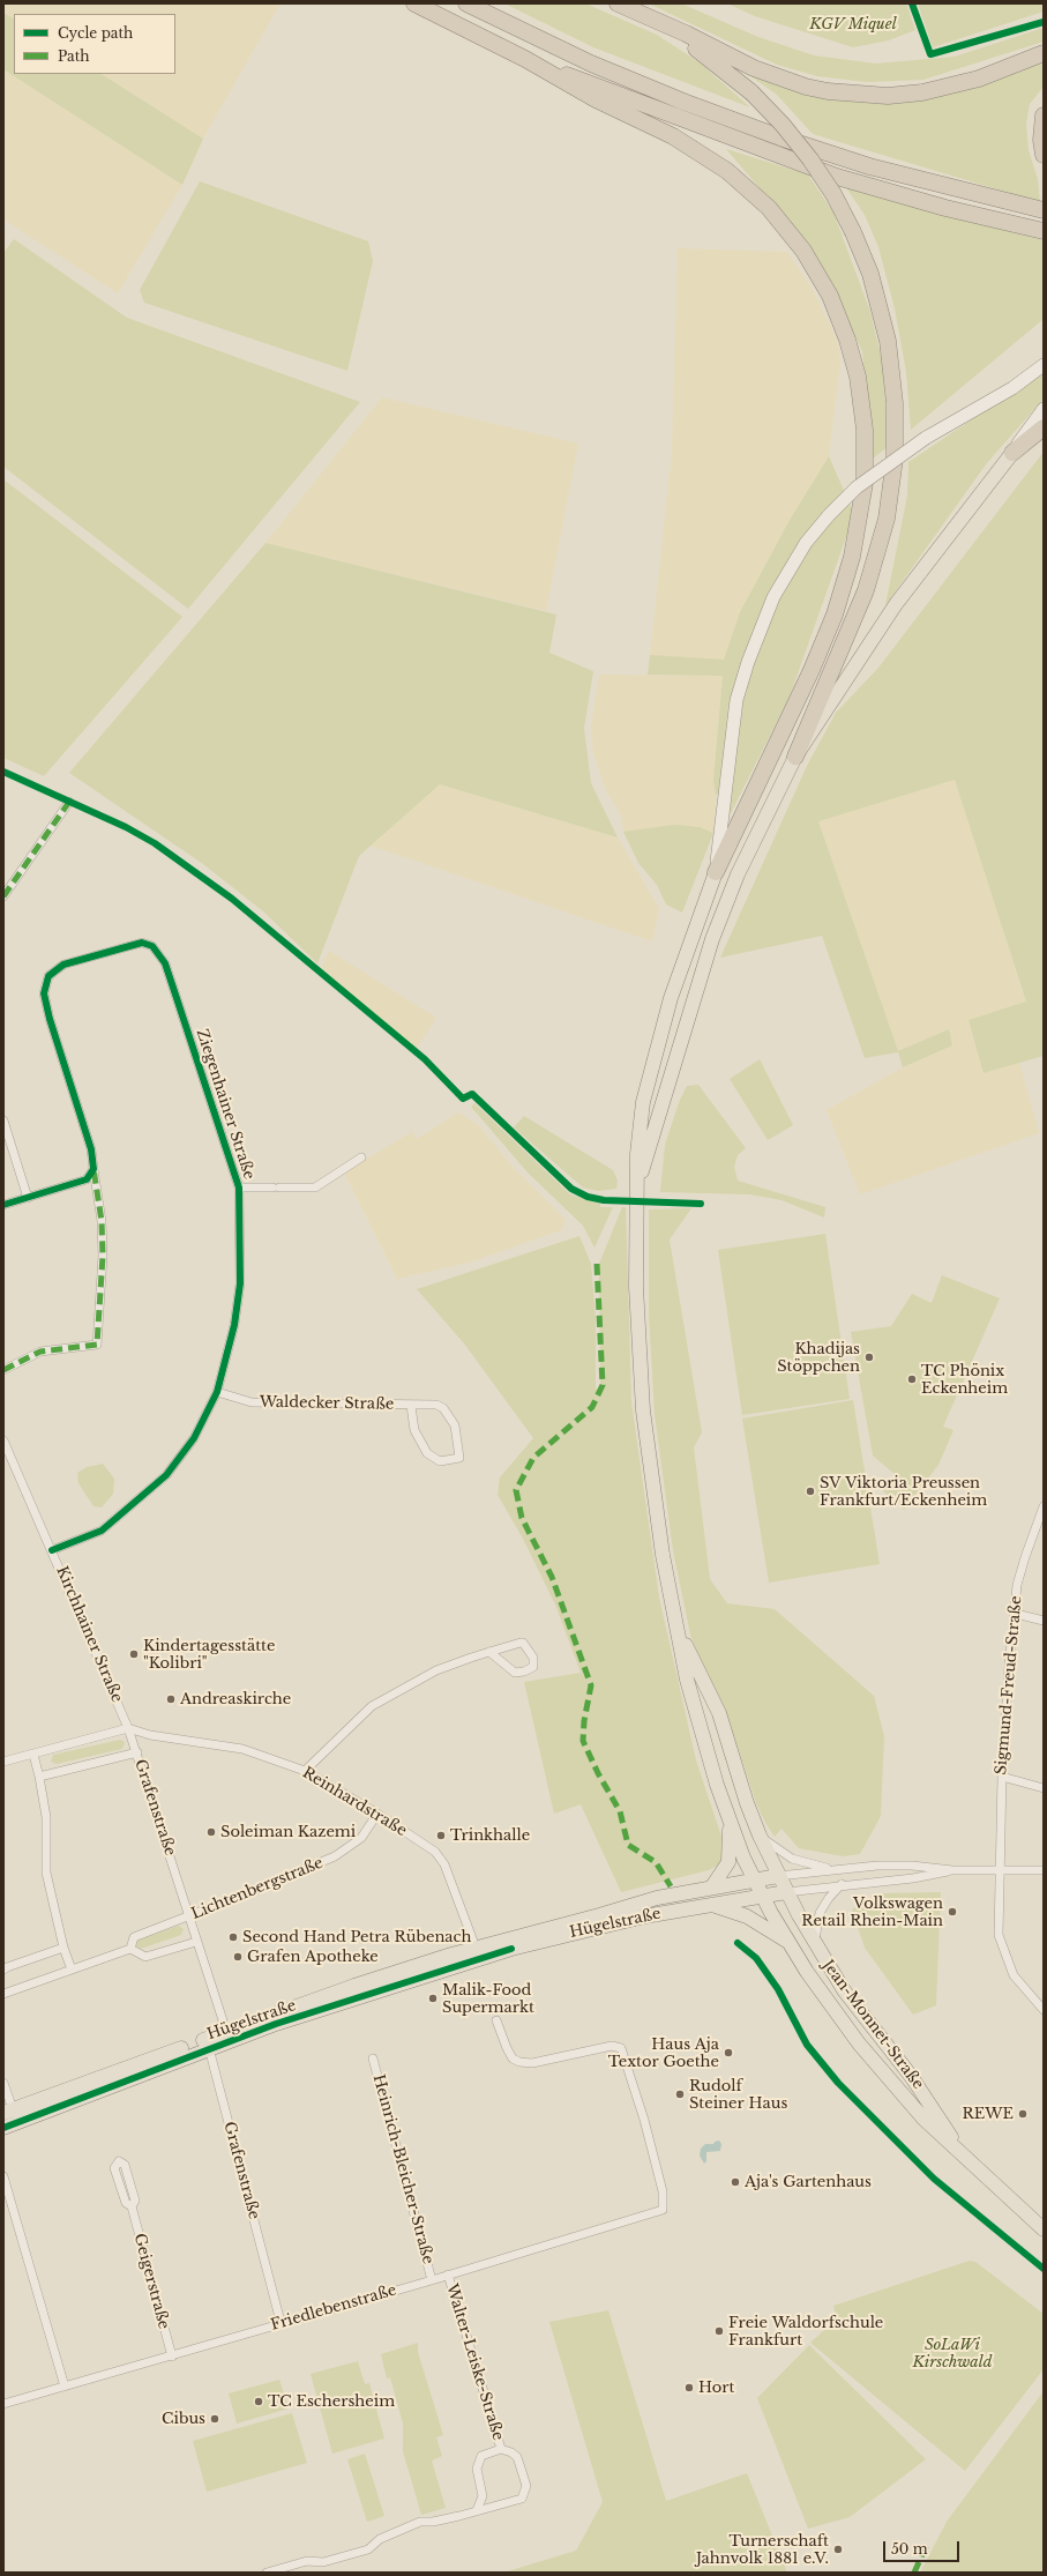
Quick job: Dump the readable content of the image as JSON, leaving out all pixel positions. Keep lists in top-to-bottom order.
{
  "streets": {
    "main road": ["Hügelstraße", "Jean-Monnet-Straße"],
    "street": [
      "Ziegenhainer Straße",
      "Waldecker Straße",
      "Kirchhainer Straße",
      "Sigmund-Freud-Straße",
      "Reinhardstraße",
      "Grafenstraße",
      "Lichtenbergstraße",
      "Heinrich-Bleicher-Straße",
      "Geigerstraße",
      "Friedlebenstraße",
      "Walter-Leiske-Straße"
    ]
  },
  "crossings": [
    ["Ziegenhainer Straße", "Waldecker Straße"],
    ["Ziegenhainer Straße", "Kirchhainer Straße"],
    ["Kirchhainer Straße", "Reinhardstraße"],
    ["Kirchhainer Straße", "Grafenstraße"],
    ["Sigmund-Freud-Straße", "Hügelstraße"],
    ["Reinhardstraße", "Grafenstraße"],
    ["Reinhardstraße", "Lichtenbergstraße"],
    ["Reinhardstraße", "Hügelstraße"],
    ["Grafenstraße", "Lichtenbergstraße"],
    ["Grafenstraße", "Hügelstraße"],
    ["Grafenstraße", "Friedlebenstraße"],
    ["Hügelstraße", "Jean-Monnet-Straße"],
    ["Heinrich-Bleicher-Straße", "Friedlebenstraße"],
    ["Geigerstraße", "Friedlebenstraße"],
    ["Friedlebenstraße", "Walter-Leiske-Straße"]
  ],
  "parks": ["KGV Miquel", "SoLaWi Kirschwald"],
  "places": [
    "Khadijas Stöppchen",
    "TC Phönix Eckenheim",
    "SV Viktoria Preussen Frankfurt/Eckenheim",
    "Kindertagesstätte \"Kolibri\"",
    "Andreaskirche",
    "Soleiman Kazemi",
    "Trinkhalle",
    "Volkswagen Retail Rhein-Main",
    "Second Hand Petra Rübenach",
    "Grafen Apotheke",
    "Malik-Food Supermarkt",
    "Haus Aja Textor Goethe",
    "Rudolf Steiner Haus",
    "REWE",
    "Aja's Gartenhaus",
    "Freie Waldorfschule Frankfurt",
    "Hort",
    "TC Eschersheim",
    "Cibus",
    "Turnerschaft Jahnvolk 1881 e.V."
  ],
  "legend": ["Cycle path", "Path"],
  "scale_bar": "50 m"
}
